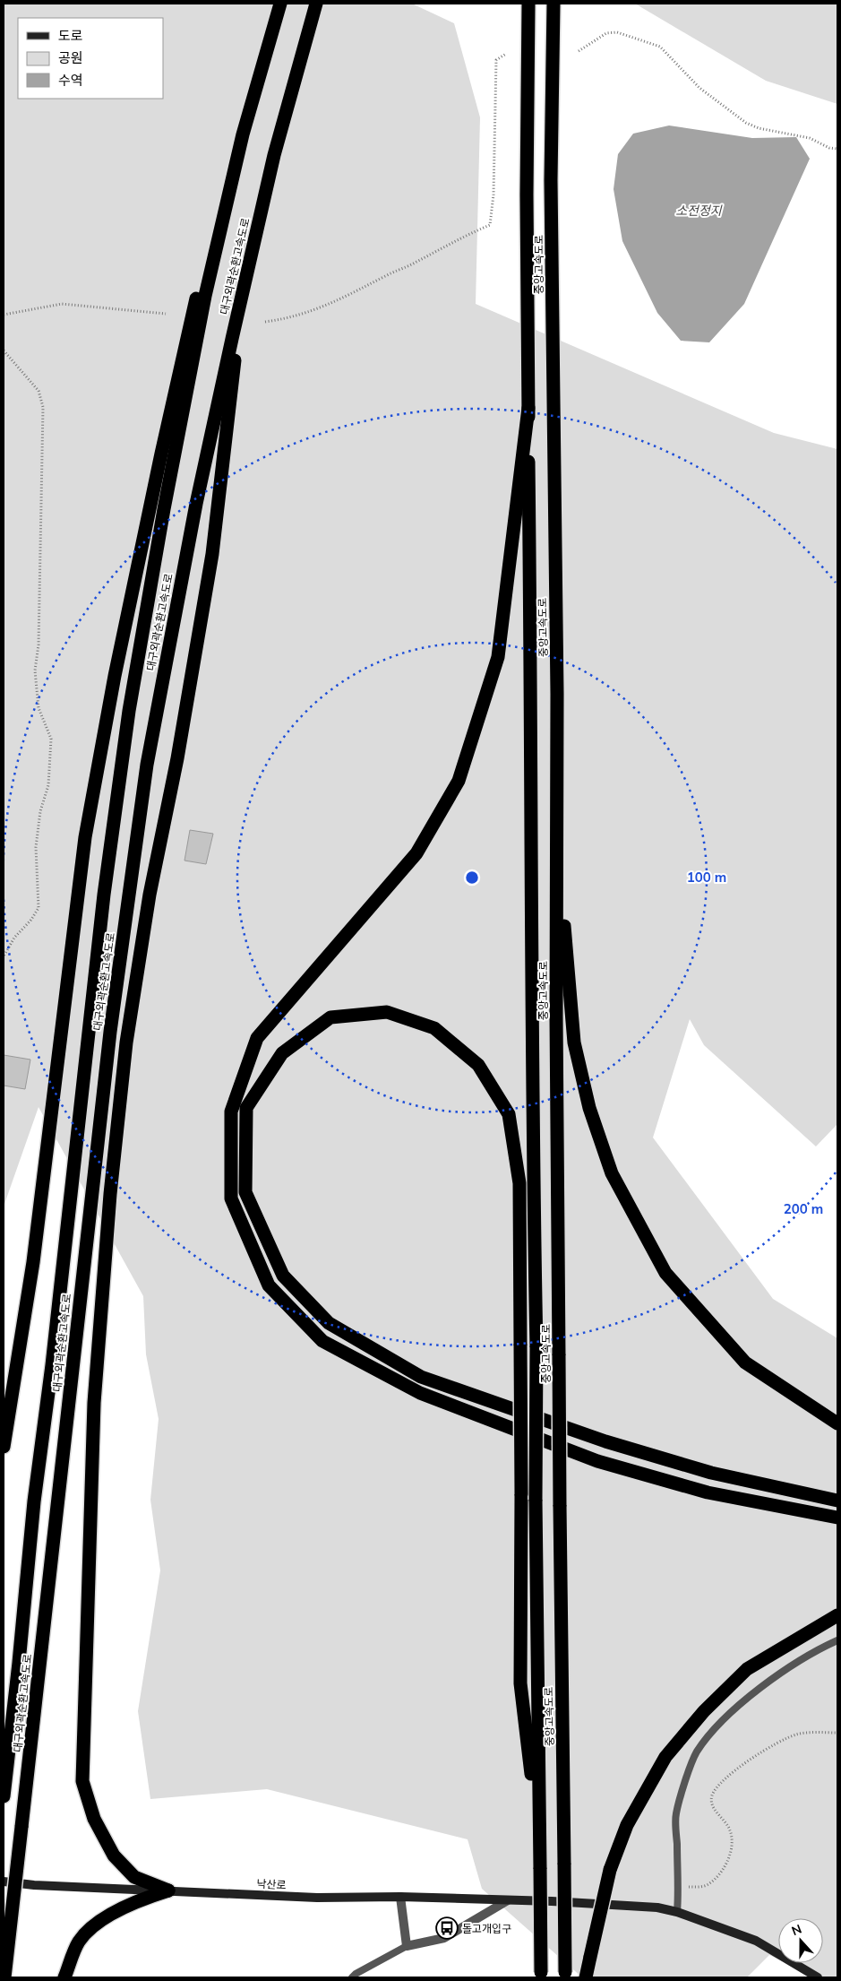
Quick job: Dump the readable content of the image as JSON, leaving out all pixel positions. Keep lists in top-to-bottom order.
{
  "streets": {
    "highway": ["중앙고속도로", "대구외곽순환고속도로"],
    "main road": ["낙산로"]
  },
  "water": ["소전정지"],
  "places": {
    "bus stop": ["돌고개입구"]
  },
  "legend": ["도로", "공원", "수역"],
  "north": "top",
  "rings": ["100 m", "200 m"]
}
